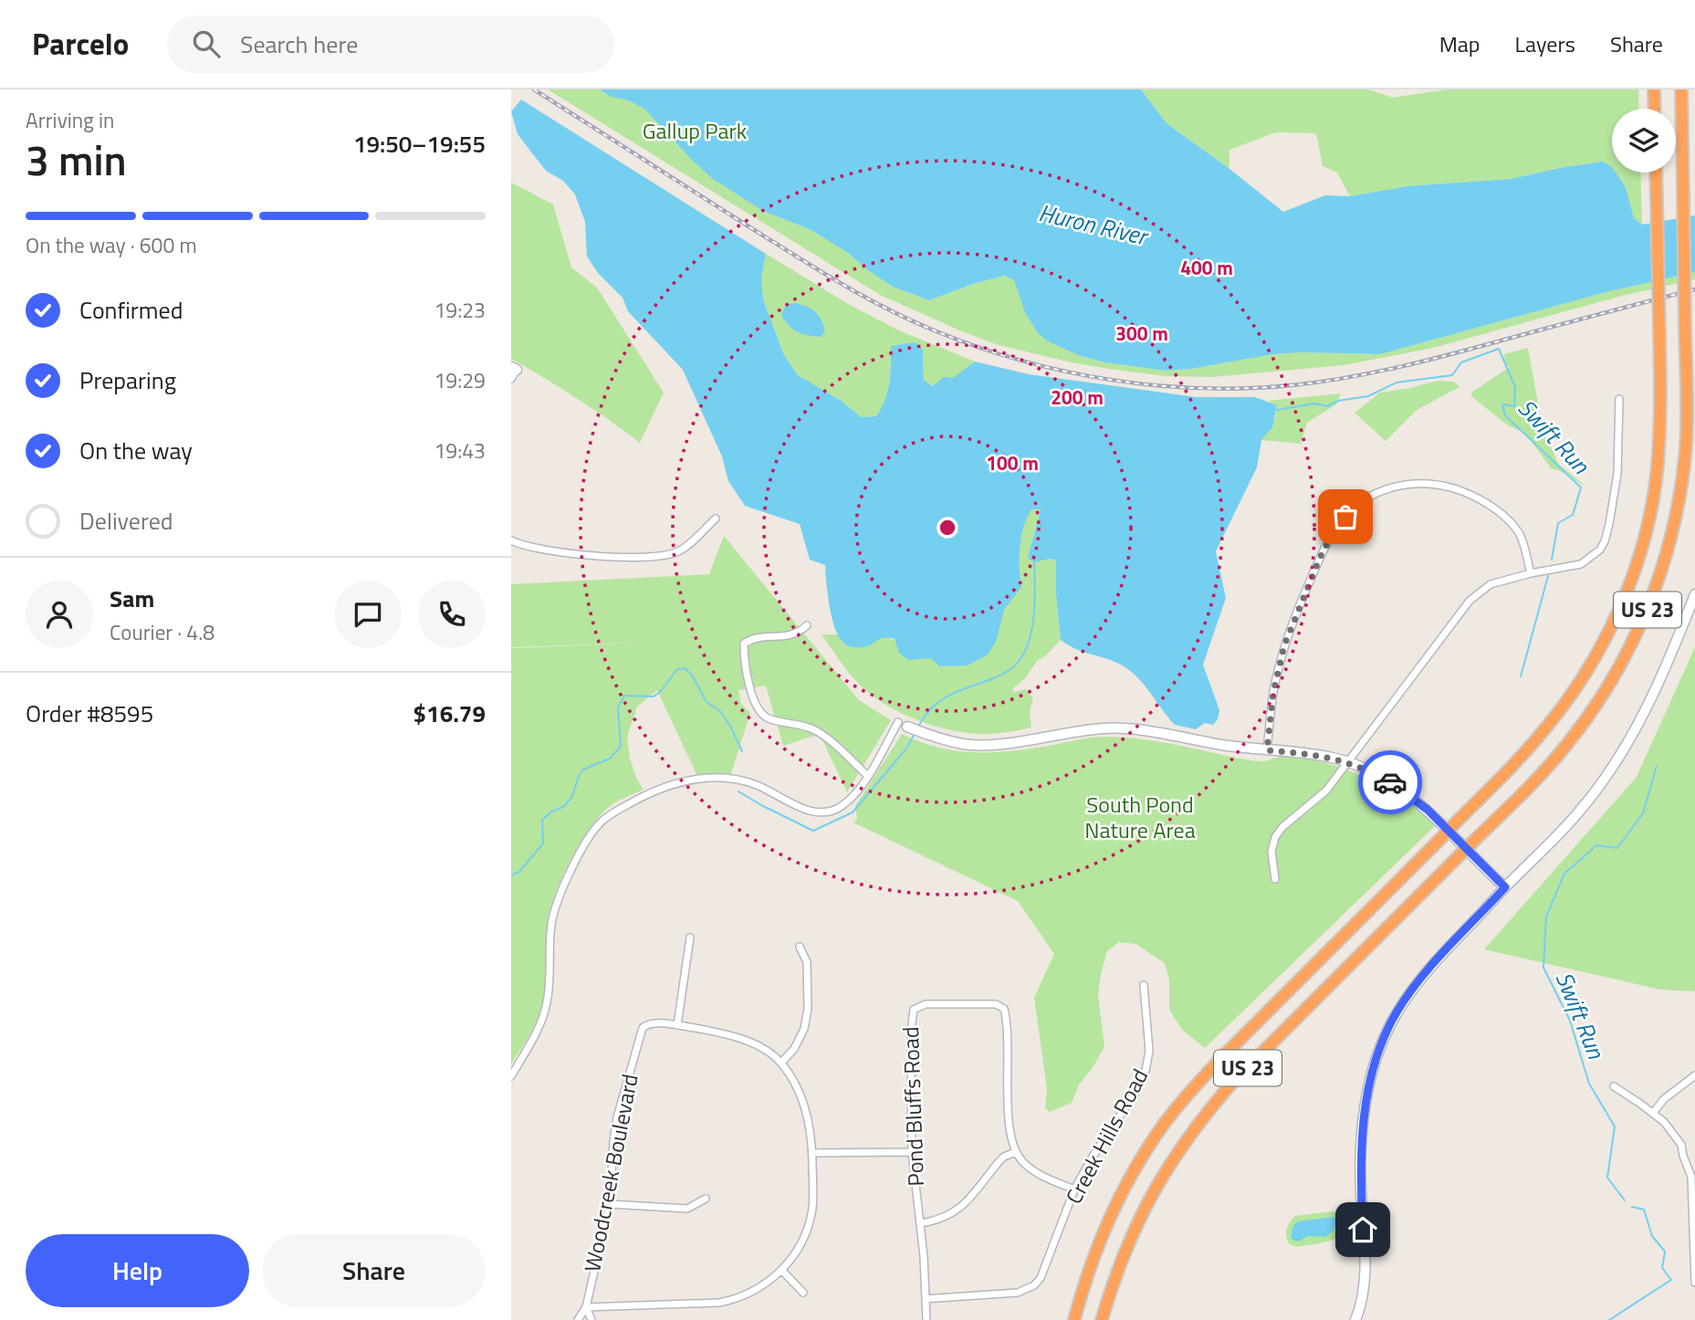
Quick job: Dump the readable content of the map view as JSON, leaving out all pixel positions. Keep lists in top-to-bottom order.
{
  "streets": {
    "highway": ["US 23"],
    "street": ["Pond Bluffs Road", "Creek Hills Road", "Woodcreek Boulevard"]
  },
  "crossings": [
    ["Pond Bluffs Road", "Creek Hills Road"]
  ],
  "water": ["Huron River", "Swift Run"],
  "parks": ["Gallup Park", "South Pond Nature Area"],
  "page": {
    "header": "Parcelo",
    "search": "Search here",
    "nav": ["Map", "Layers", "Share"],
    "heading": ["3 min", "Arriving in", "19:50–19:55"],
    "panel": [
      "Sam",
      "Courier · 4.8",
      "Order #8595",
      "$16.79"
    ],
    "bar": "On the way · 600 m",
    "list": [
      ["Confirmed", "19:23"],
      ["Preparing", "19:29"],
      ["On the way", "19:43"],
      "Delivered"
    ],
    "buttons": ["Help", "Share"]
  },
  "rings": [
    "400 m",
    "300 m",
    "200 m",
    "100 m"
  ]
}
